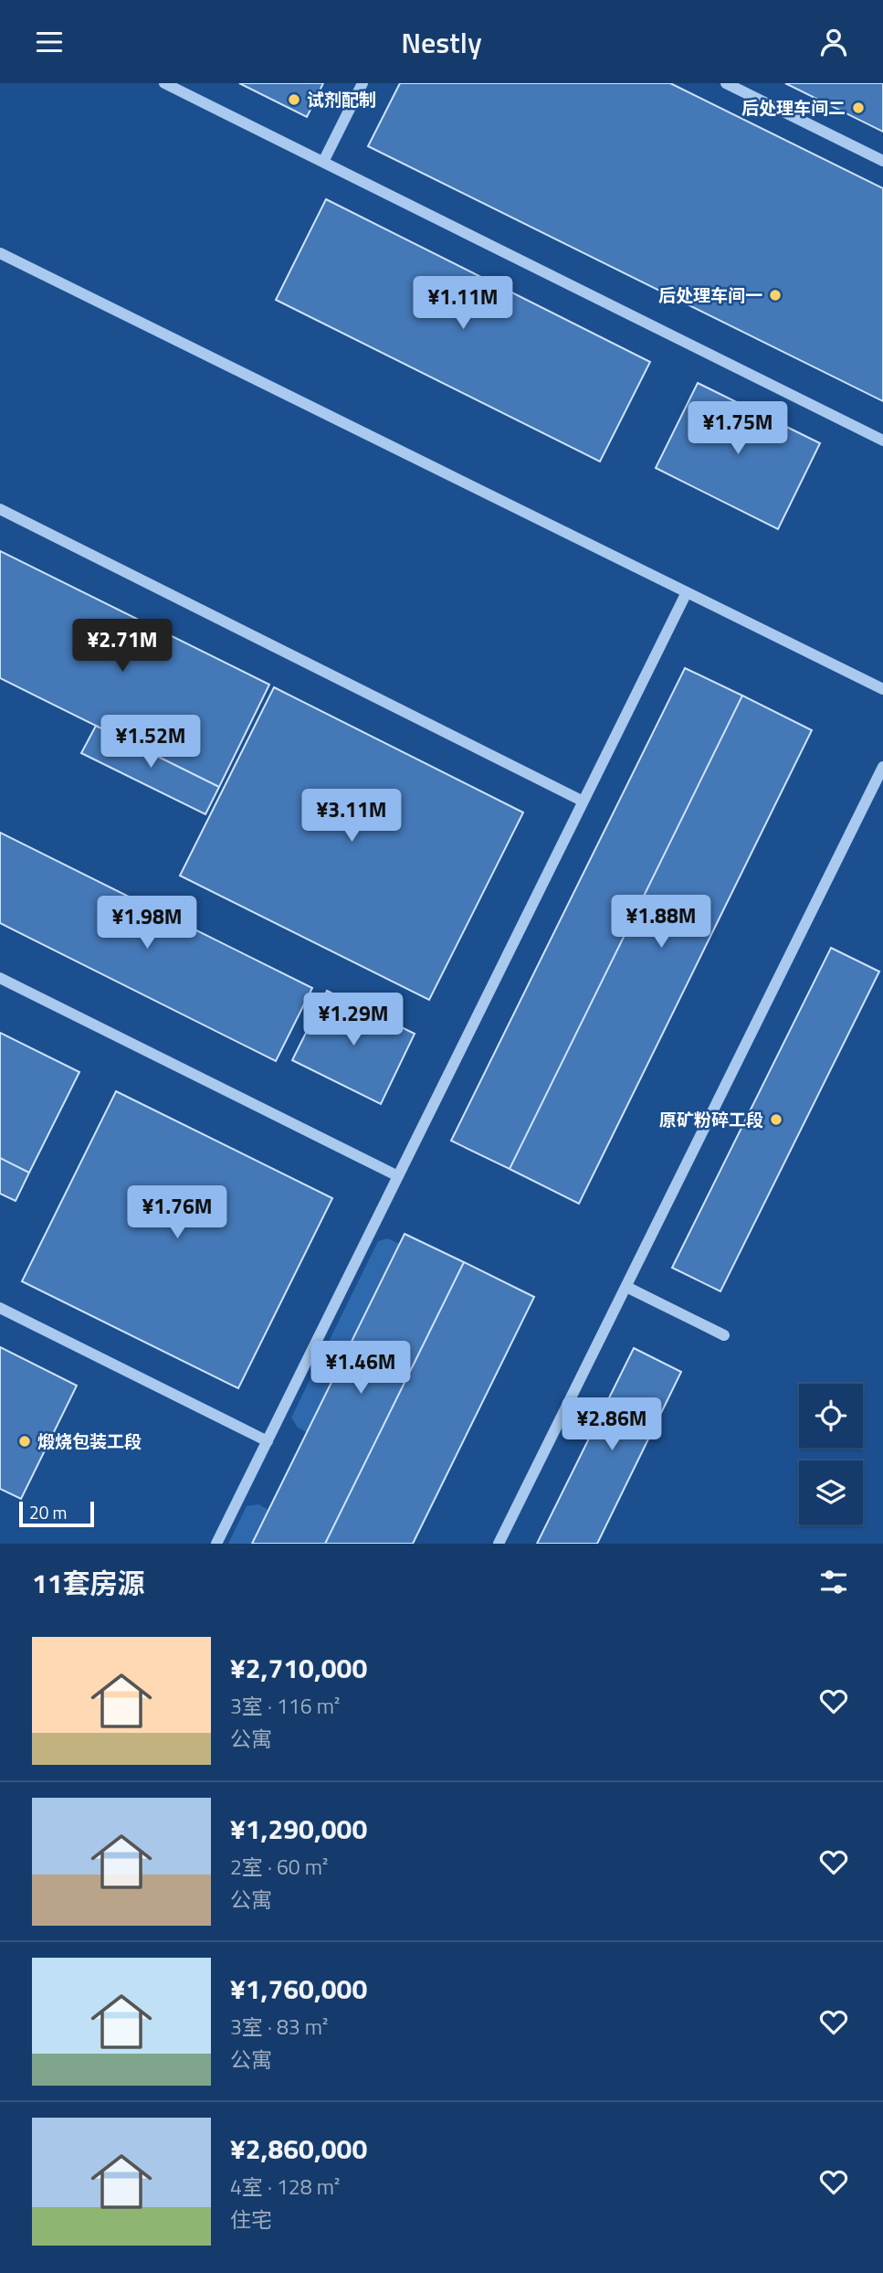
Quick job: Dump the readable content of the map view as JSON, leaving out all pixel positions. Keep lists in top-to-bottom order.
{
  "places": [
    "试剂配制",
    "后处理车间二",
    "后处理车间一",
    "原矿粉碎工段",
    "煅烧包装工段"
  ],
  "scale_bar": "20 m",
  "page": {
    "header": "Nestly",
    "price": [
      "¥1.11M",
      "¥1.75M",
      "¥2.71M",
      "¥1.52M",
      "¥3.11M",
      "¥1.88M",
      "¥1.98M",
      "¥1.29M",
      "¥1.76M",
      "¥1.46M",
      "¥2.86M"
    ],
    "scale": "20 m",
    "heading": "11套房源",
    "list": [
      {
        "name": "¥2,710,000",
        "note": "3室 · 116 m² · 公寓"
      },
      {
        "name": "¥1,290,000",
        "note": "2室 · 60 m² · 公寓"
      },
      {
        "name": "¥1,760,000",
        "note": "3室 · 83 m² · 公寓"
      },
      {
        "name": "¥2,860,000",
        "note": "4室 · 128 m² · 住宅"
      }
    ]
  }
}
